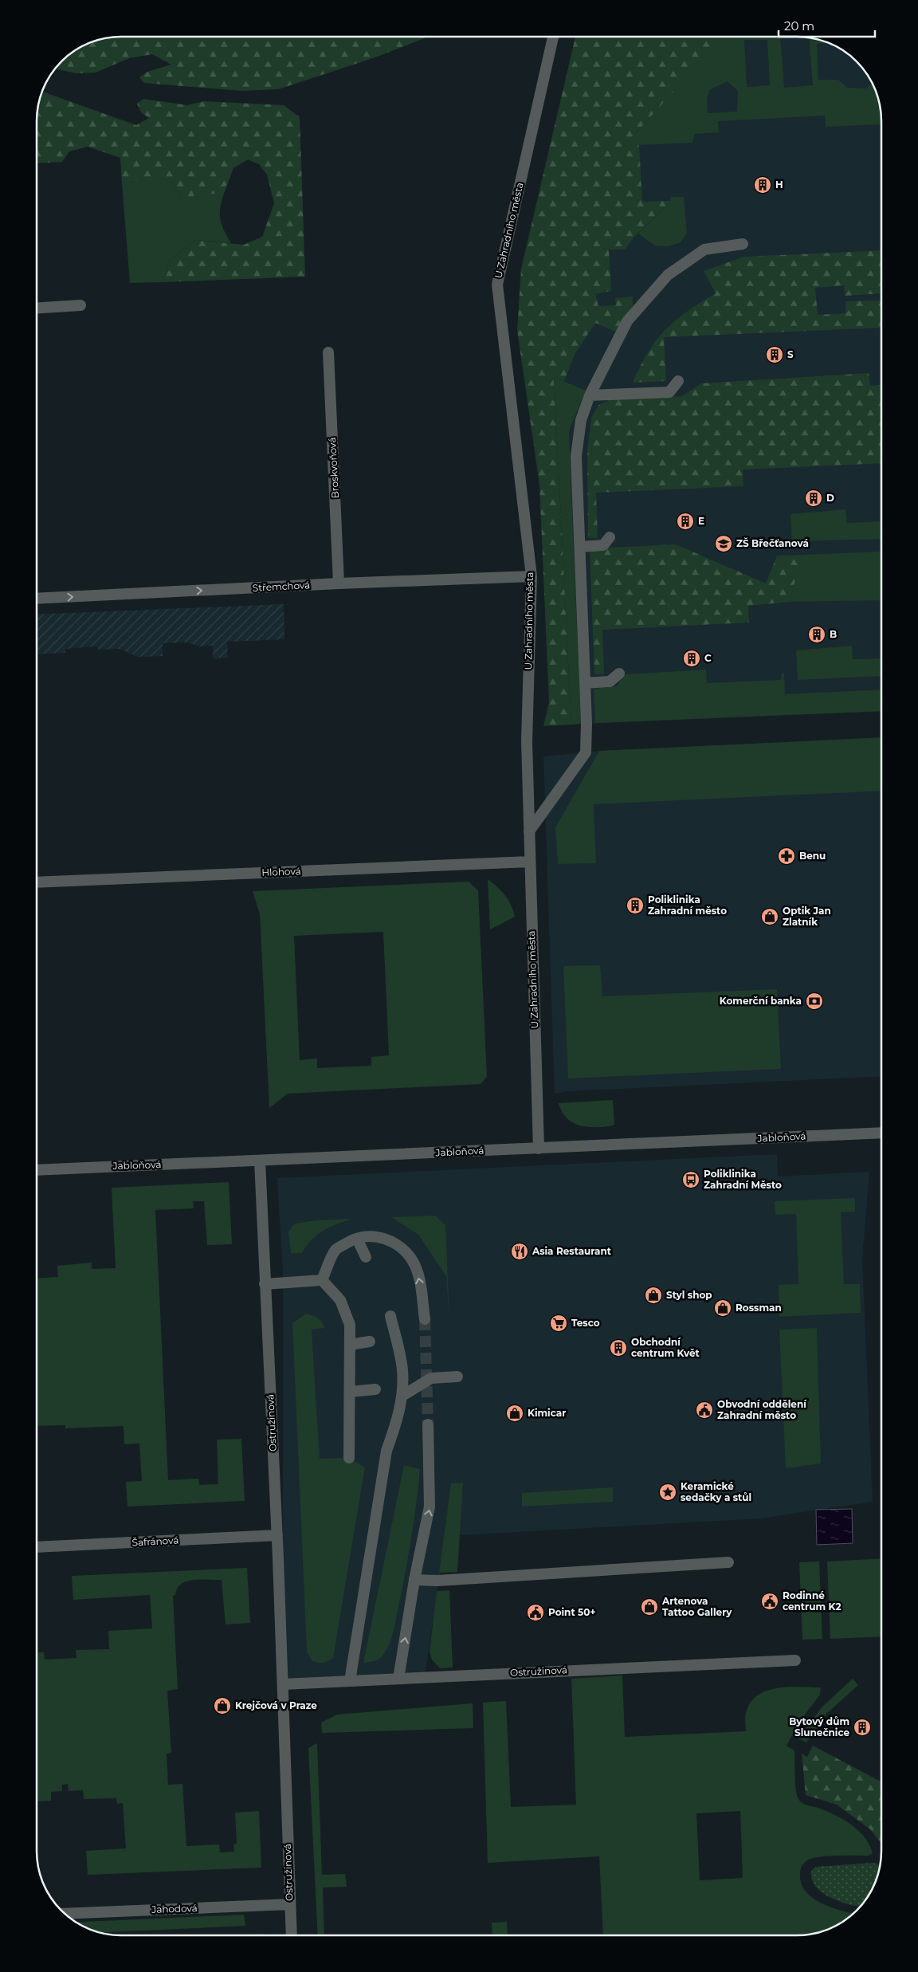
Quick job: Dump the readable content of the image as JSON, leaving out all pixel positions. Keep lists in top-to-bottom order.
{
  "streets": {
    "street": [
      "U Zahradního města",
      "Broskvoňová",
      "Střemchová",
      "Hlohová",
      "Jabloňová",
      "Ostružinová",
      "Šafránová",
      "Jahodová"
    ]
  },
  "crossings": [
    ["U Zahradního města", "Střemchová"],
    ["U Zahradního města", "Hlohová"],
    ["U Zahradního města", "Jabloňová"],
    ["Broskvoňová", "Střemchová"],
    ["Jabloňová", "Ostružinová"],
    ["Ostružinová", "Šafránová"],
    ["Ostružinová", "Jahodová"]
  ],
  "one_way": ["Střemchová"],
  "places": {
    "building": [
      "H",
      "S",
      "D",
      "E",
      "B",
      "C",
      "Poliklinika Zahradní město",
      "Obchodní centrum Květ",
      "Bytový dům Slunečnice"
    ],
    "school or university": ["ZŠ Břečťanová"],
    "pharmacy": ["Benu"],
    "shop": [
      "Optik Jan Zlatník",
      "Styl shop",
      "Rossman",
      "Kimicar",
      "Artenova Tattoo Gallery",
      "Krejčová v Praze"
    ],
    "bank": ["Komerční banka"],
    "bus stop": ["Poliklinika Zahradní Město"],
    "restaurant": ["Asia Restaurant"],
    "supermarket": ["Tesco"],
    "public building": ["Obvodní oddělení Zahradní město", "Rodinné centrum K2", "Point 50+"],
    "place": ["Keramické sedačky a stůl"]
  },
  "scale_bar": "20 m"
}
